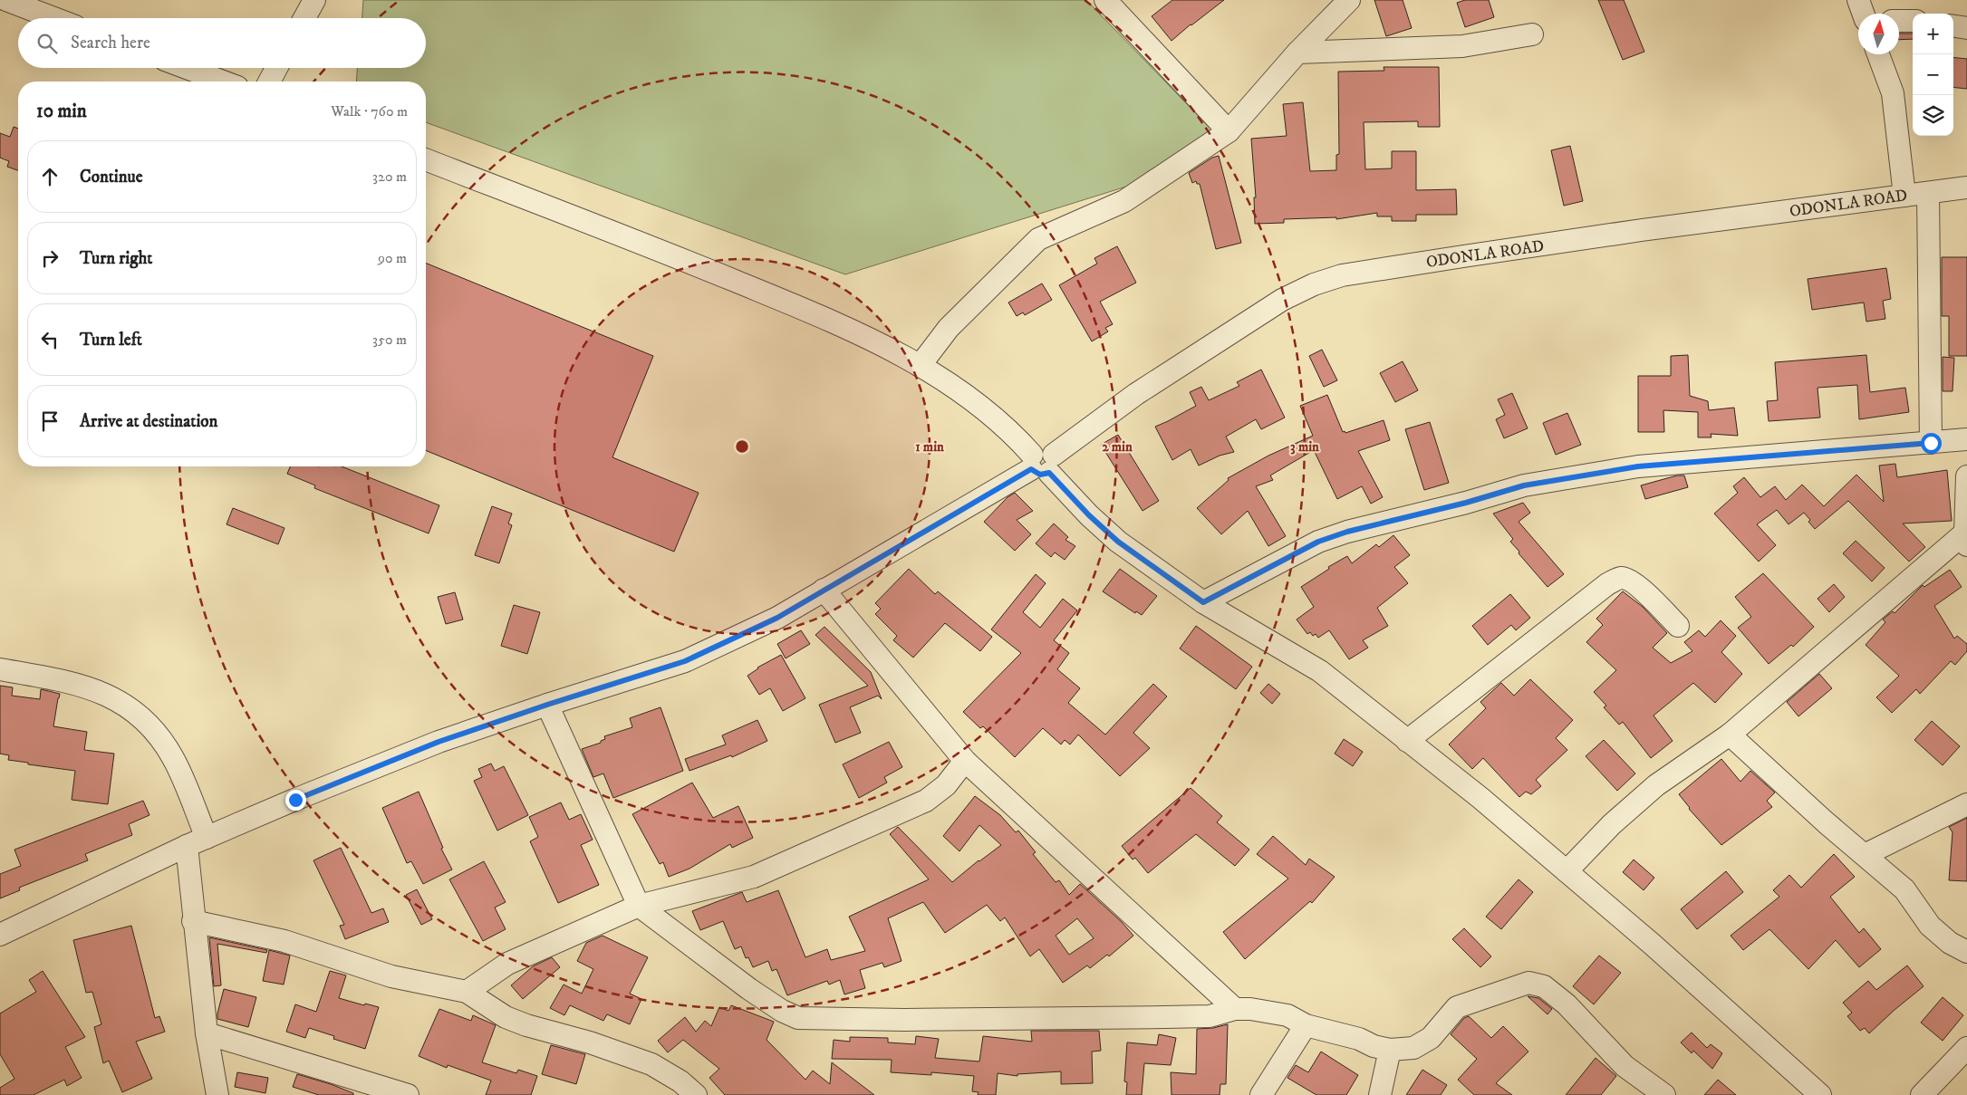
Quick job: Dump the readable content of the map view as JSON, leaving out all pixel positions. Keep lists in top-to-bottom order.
{
  "streets": {
    "street": ["ODONLA ROAD"]
  },
  "north": "top",
  "page": {
    "map_buttons": ["+", "−"],
    "search": "Search here",
    "heading": ["10 min", "Walk · 760 m"],
    "list": [
      ["Continue", "320 m"],
      ["Turn right", "90 m"],
      ["Turn left", "350 m"],
      "Arrive at destination"
    ]
  },
  "rings": ["1 min", "2 min", "3 min"]
}
